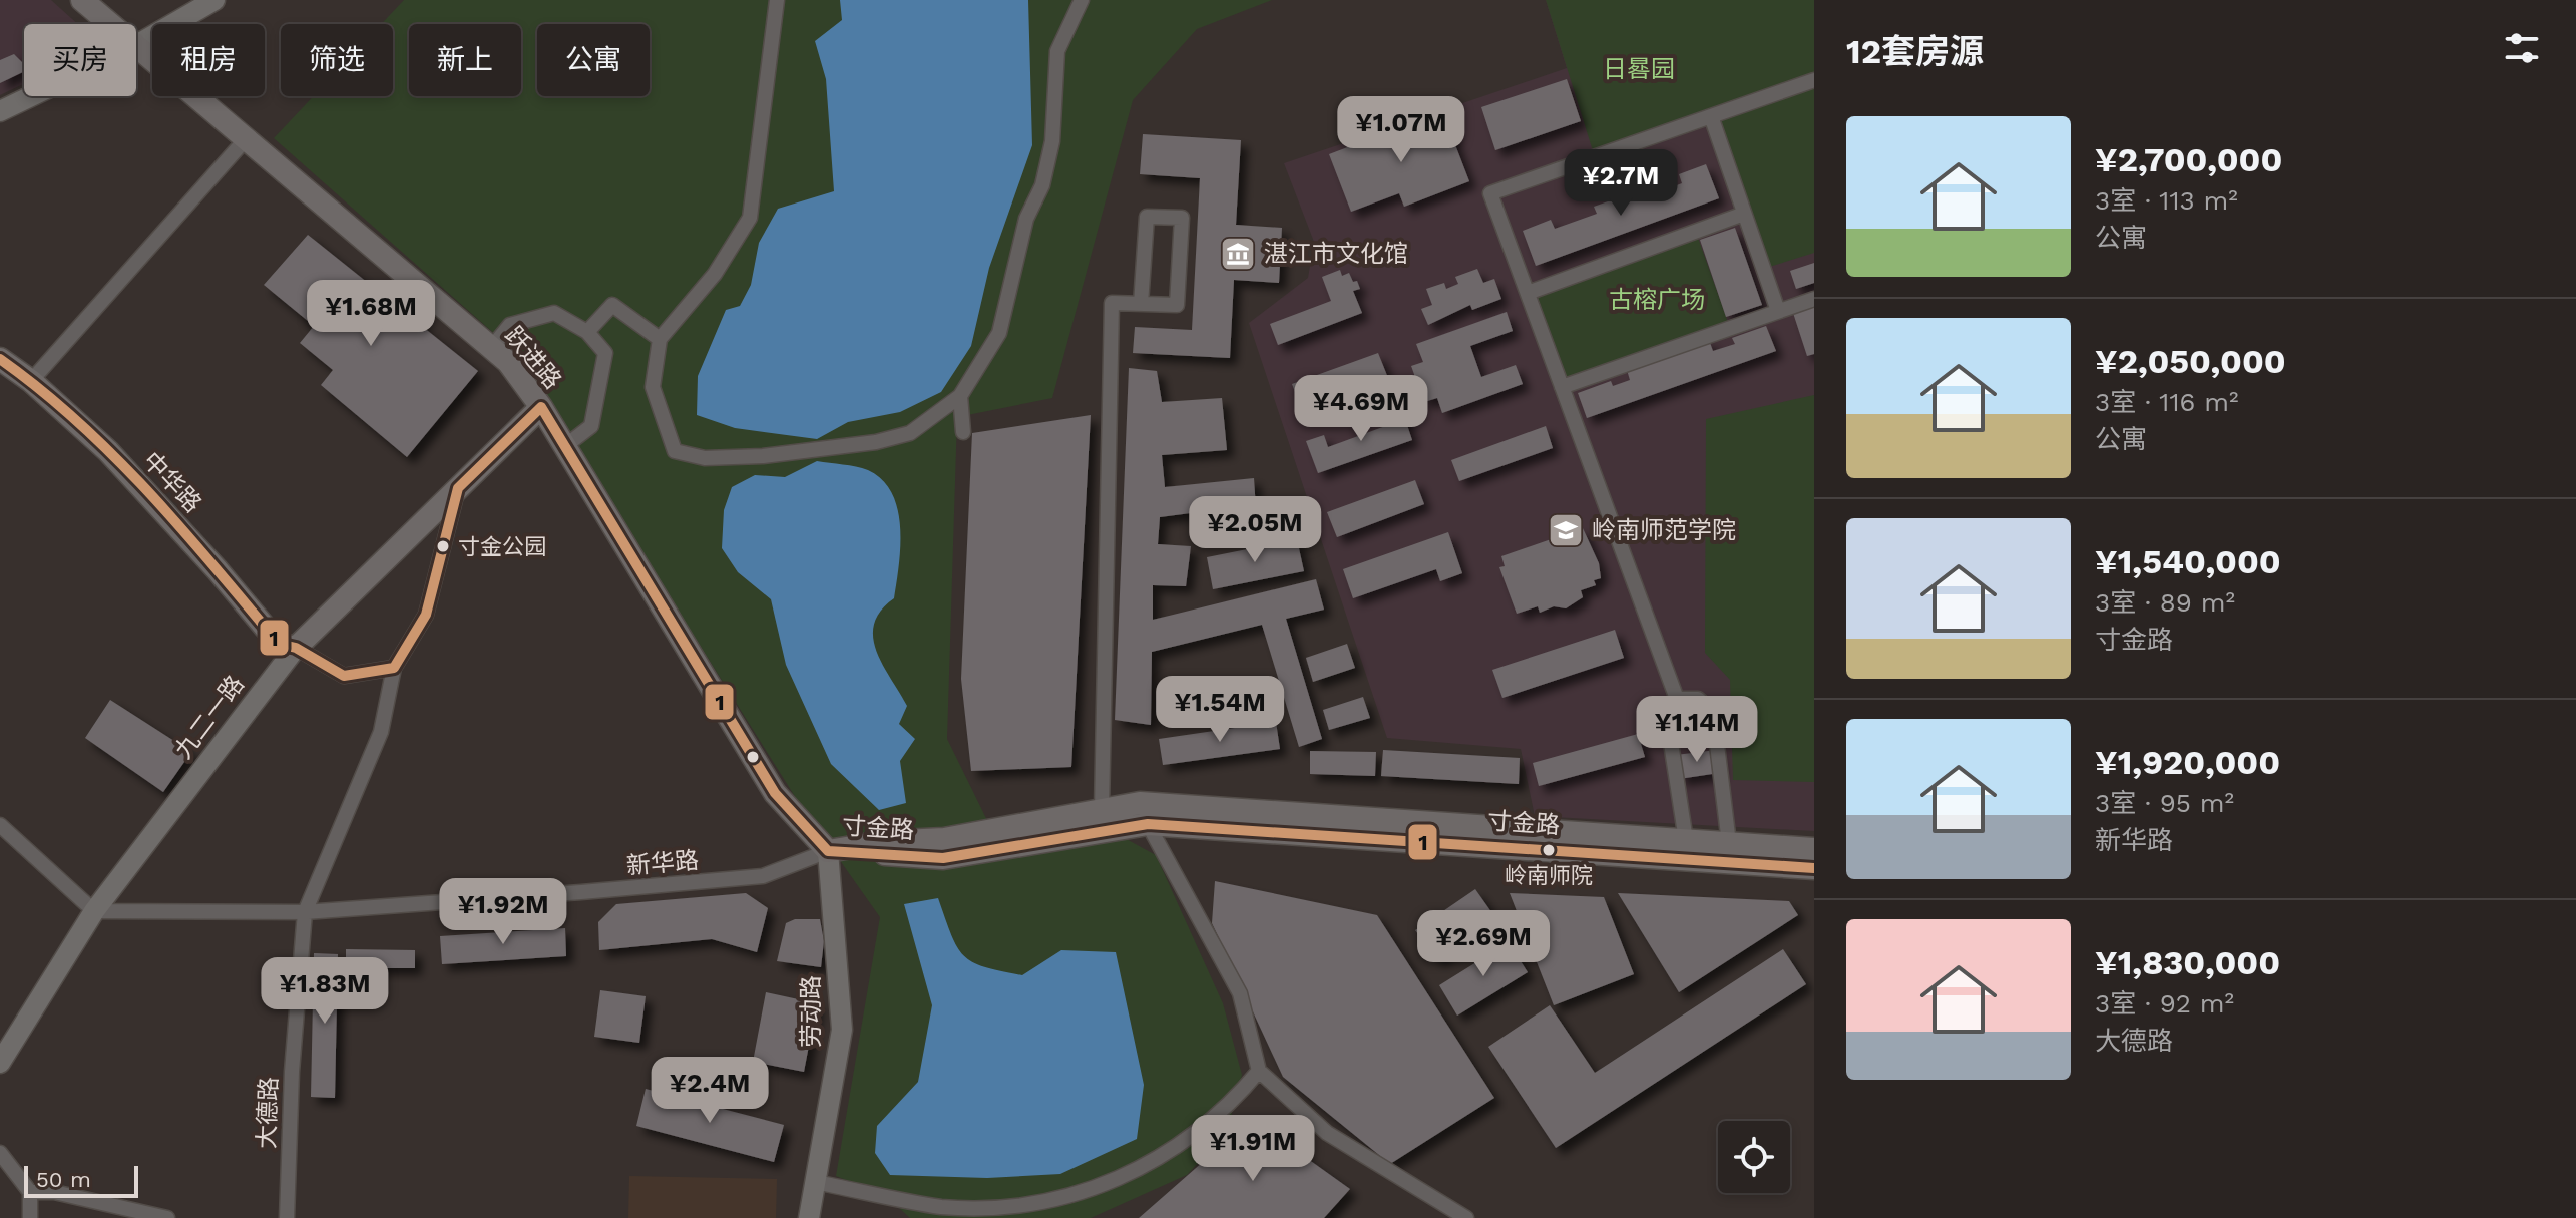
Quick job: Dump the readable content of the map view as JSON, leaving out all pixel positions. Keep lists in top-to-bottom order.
{
  "streets": {
    "main road": [
      "跃进路",
      "中华路",
      "九二一路",
      "寸金路"
    ],
    "street": ["新华路", "劳动路", "大德路"]
  },
  "crossings": [
    ["跃进路", "九二一路"],
    ["跃进路", "寸金路"],
    ["跃进路", "新华路"],
    ["跃进路", "劳动路"],
    ["中华路", "九二一路"],
    ["九二一路", "新华路"],
    ["九二一路", "大德路"],
    ["寸金路", "新华路"],
    ["寸金路", "劳动路"],
    ["新华路", "劳动路"],
    ["新华路", "大德路"]
  ],
  "parks": ["日晷园", "古榕广场"],
  "places": {
    "museum": ["湛江市文化馆"],
    "school or university": ["岭南师范学院"],
    "other": ["寸金公园", "岭南师院"]
  },
  "lines": ["transit line 1"],
  "scale_bar": "50 m",
  "page": {
    "heading": "12套房源",
    "chip": [
      "买房",
      "租房",
      "筛选",
      "新上",
      "公寓"
    ],
    "price": [
      "¥1.07M",
      "¥2.7M",
      "¥1.68M",
      "¥4.69M",
      "¥2.05M",
      "¥1.54M",
      "¥1.14M",
      "¥1.92M",
      "¥2.69M",
      "¥1.83M",
      "¥2.4M",
      "¥1.91M"
    ],
    "list": [
      {
        "name": "¥2,700,000",
        "note": "3室 · 113 m² · 公寓"
      },
      {
        "name": "¥2,050,000",
        "note": "3室 · 116 m² · 公寓"
      },
      {
        "name": "¥1,540,000",
        "note": "3室 · 89 m² · 寸金路"
      },
      {
        "name": "¥1,920,000",
        "note": "3室 · 95 m² · 新华路"
      },
      {
        "name": "¥1,830,000",
        "note": "3室 · 92 m² · 大德路"
      }
    ],
    "scale": "50 m"
  }
}
